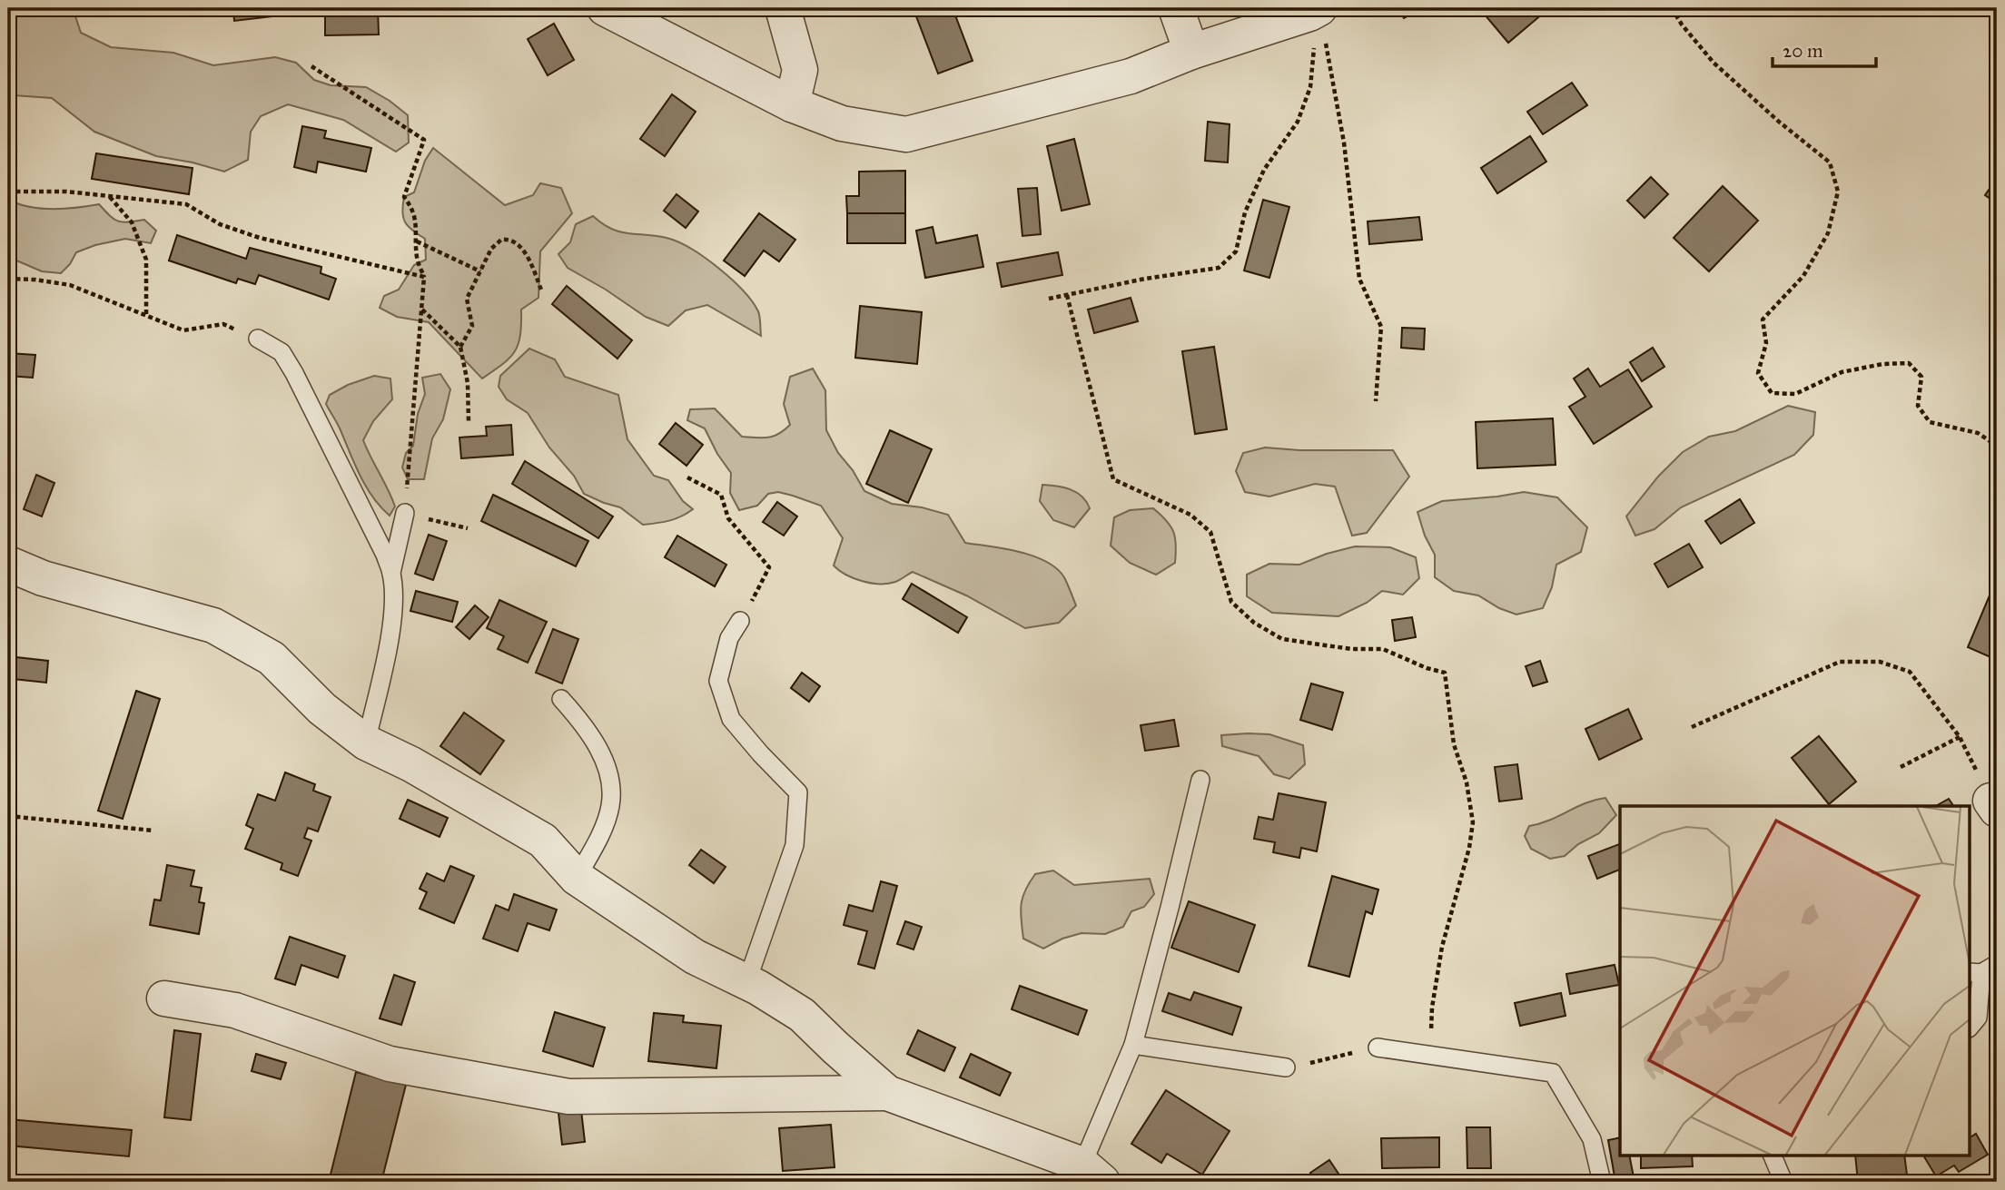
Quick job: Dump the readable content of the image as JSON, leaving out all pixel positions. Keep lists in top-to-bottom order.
{
  "scale_bar": "20 m"
}
